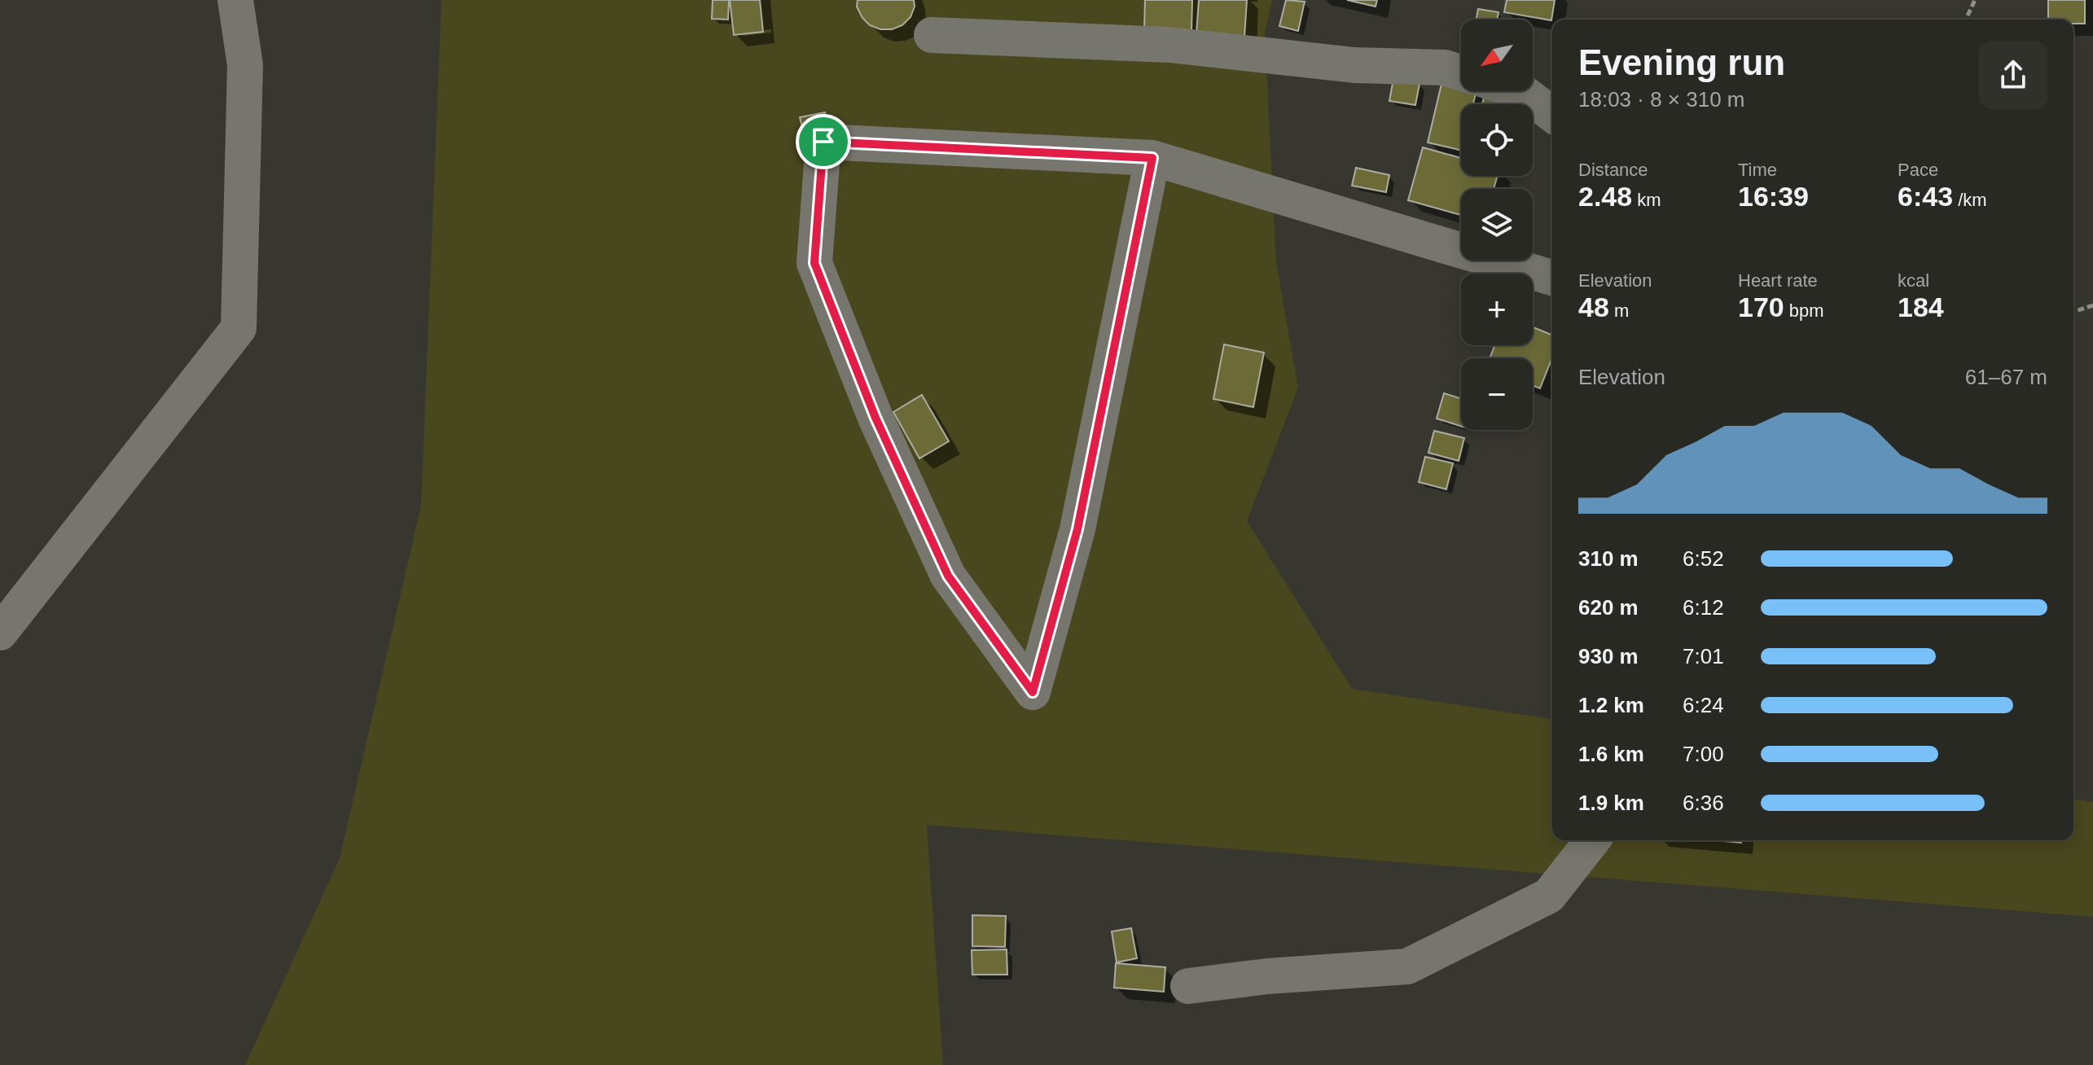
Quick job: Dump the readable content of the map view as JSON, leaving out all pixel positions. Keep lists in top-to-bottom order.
{
  "north": "bottom left",
  "page": {
    "map_buttons": ["+", "−"],
    "heading": ["Evening run", "18:03 · 8 × 310 m"],
    "stats": [
      ["Distance", "2.48 km"],
      ["Time", "16:39"],
      ["Pace", "6:43 /km"],
      ["Elevation", "48 m"],
      ["Heart rate", "170 bpm"],
      ["kcal", "184"]
    ],
    "chart": ["Elevation", "61–67 m"],
    "list": [
      {
        "name": "310 m",
        "note": "6:52"
      },
      {
        "name": "620 m",
        "note": "6:12"
      },
      {
        "name": "930 m",
        "note": "7:01"
      },
      {
        "name": "1.2 km",
        "note": "6:24"
      },
      {
        "name": "1.6 km",
        "note": "7:00"
      },
      {
        "name": "1.9 km",
        "note": "6:36"
      }
    ]
  }
}
